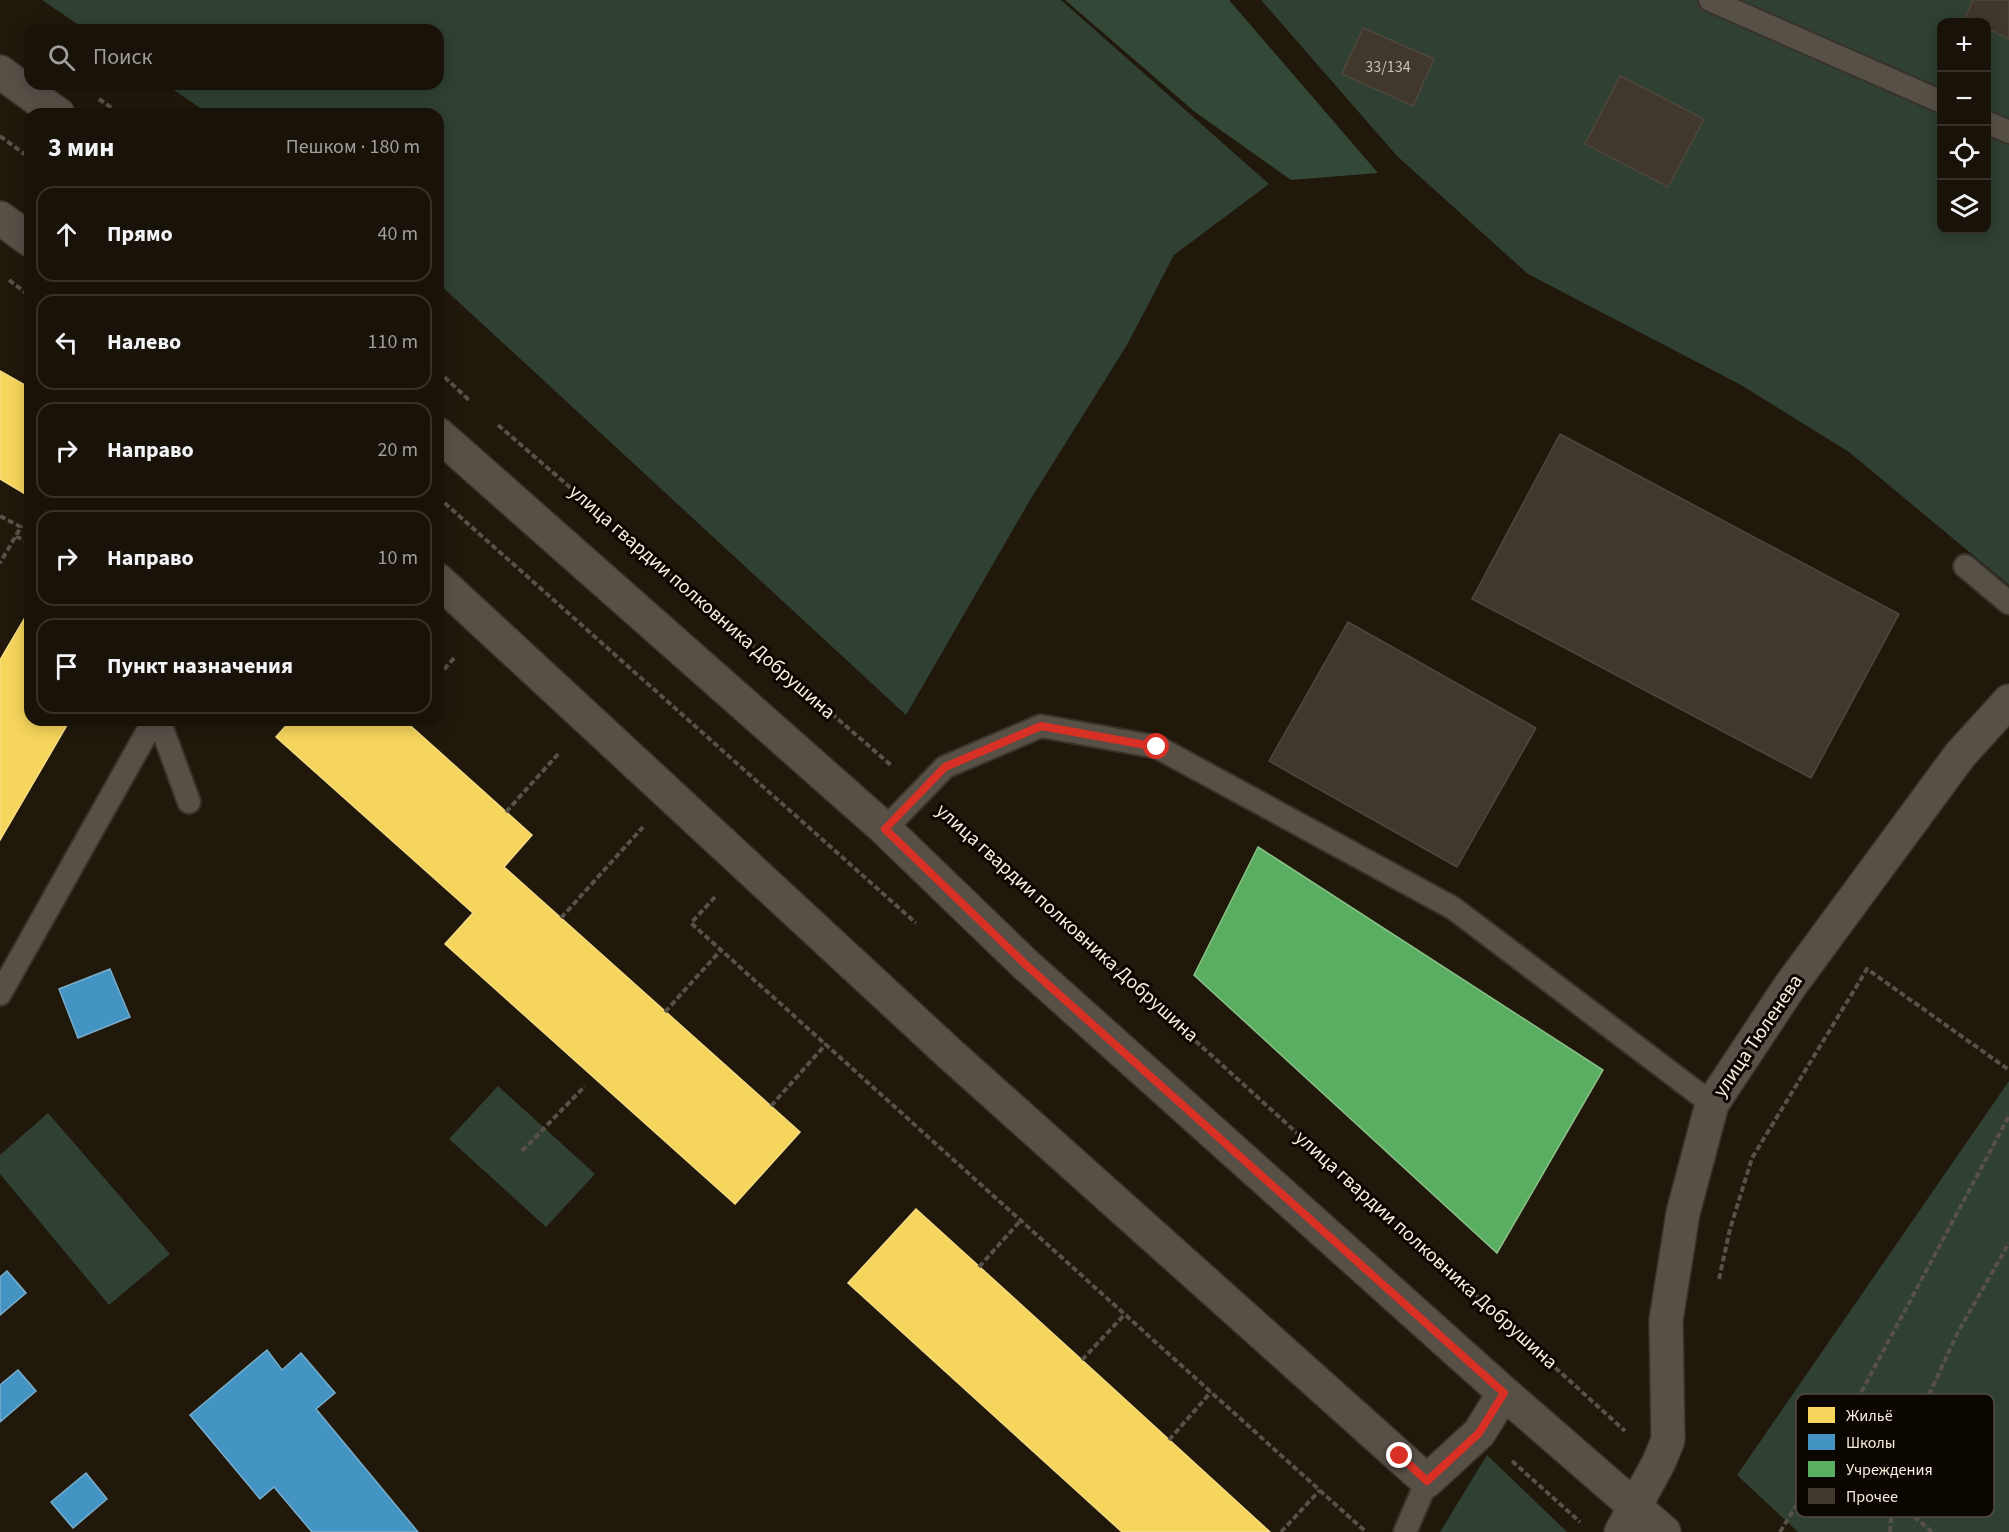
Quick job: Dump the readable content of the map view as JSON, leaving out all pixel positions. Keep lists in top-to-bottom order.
{
  "streets": {
    "street": ["улица Тюленева"],
    "path": ["улица гвардии полковника Добрушина"]
  },
  "crossings": [
    ["улица гвардии полковника Добрушина", "улица Тюленева"]
  ],
  "house_numbers": ["33/134"],
  "legend": [
    "Жильё",
    "Школы",
    "Учреждения",
    "Прочее"
  ],
  "page": {
    "map_buttons": ["+", "−"],
    "search": "Поиск",
    "heading": ["3 мин", "Пешком · 180 m"],
    "list": [
      ["Прямо", "40 m"],
      ["Налево", "110 m"],
      ["Направо", "20 m"],
      ["Направо", "10 m"],
      "Пункт назначения"
    ]
  }
}
